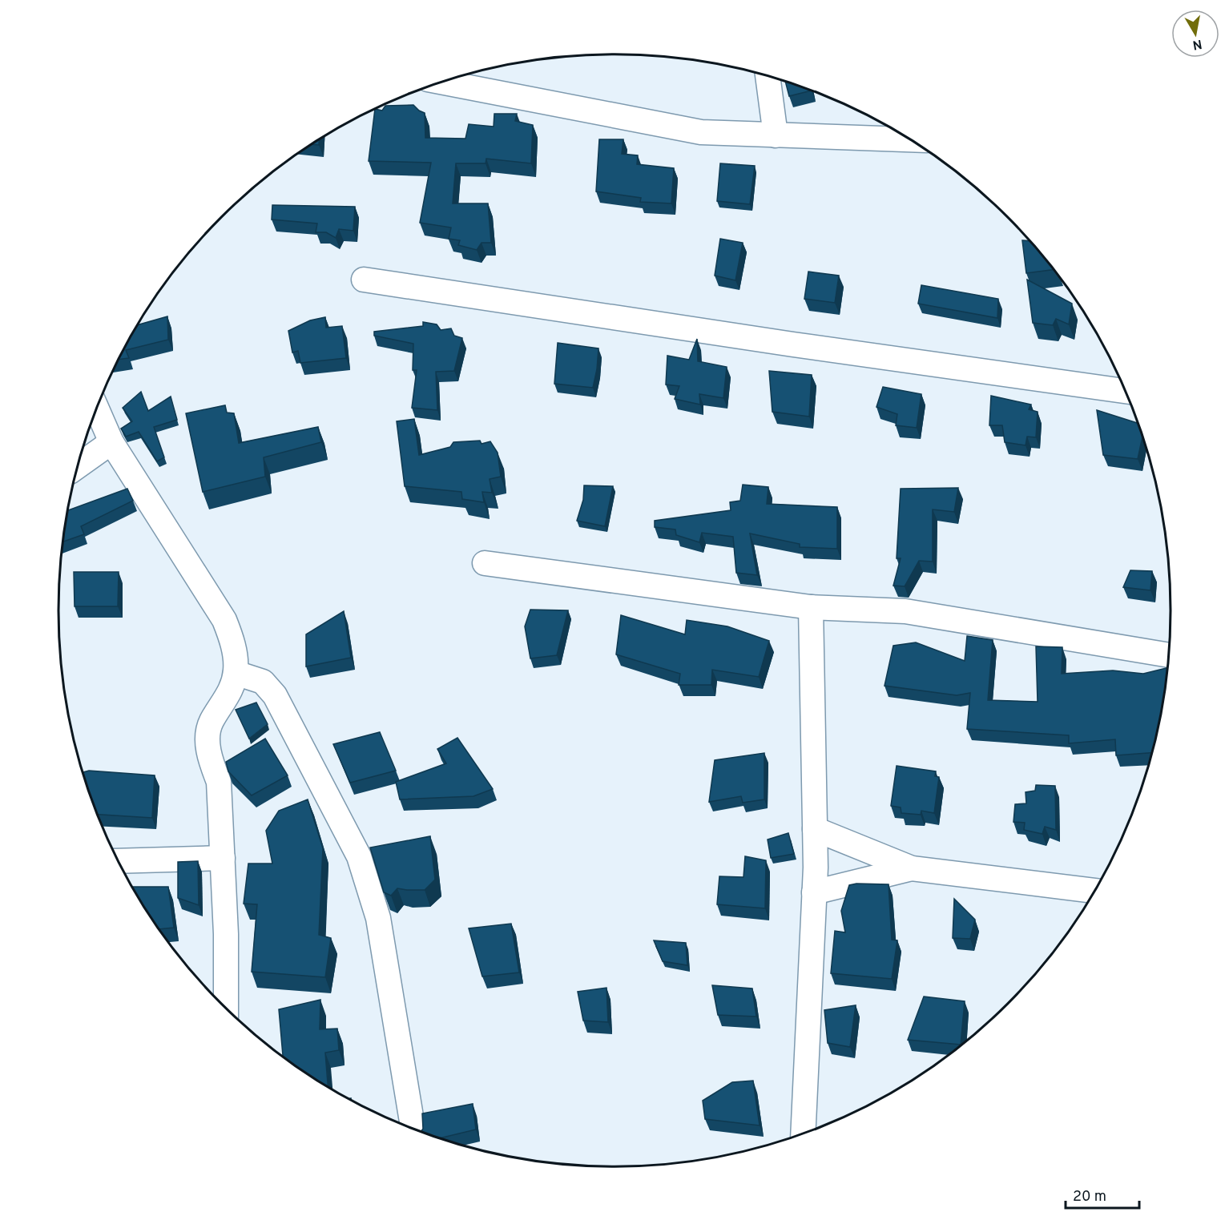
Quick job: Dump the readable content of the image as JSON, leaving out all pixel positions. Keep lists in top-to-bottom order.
{
  "scale_bar": "20 m",
  "north": "bottom"
}
